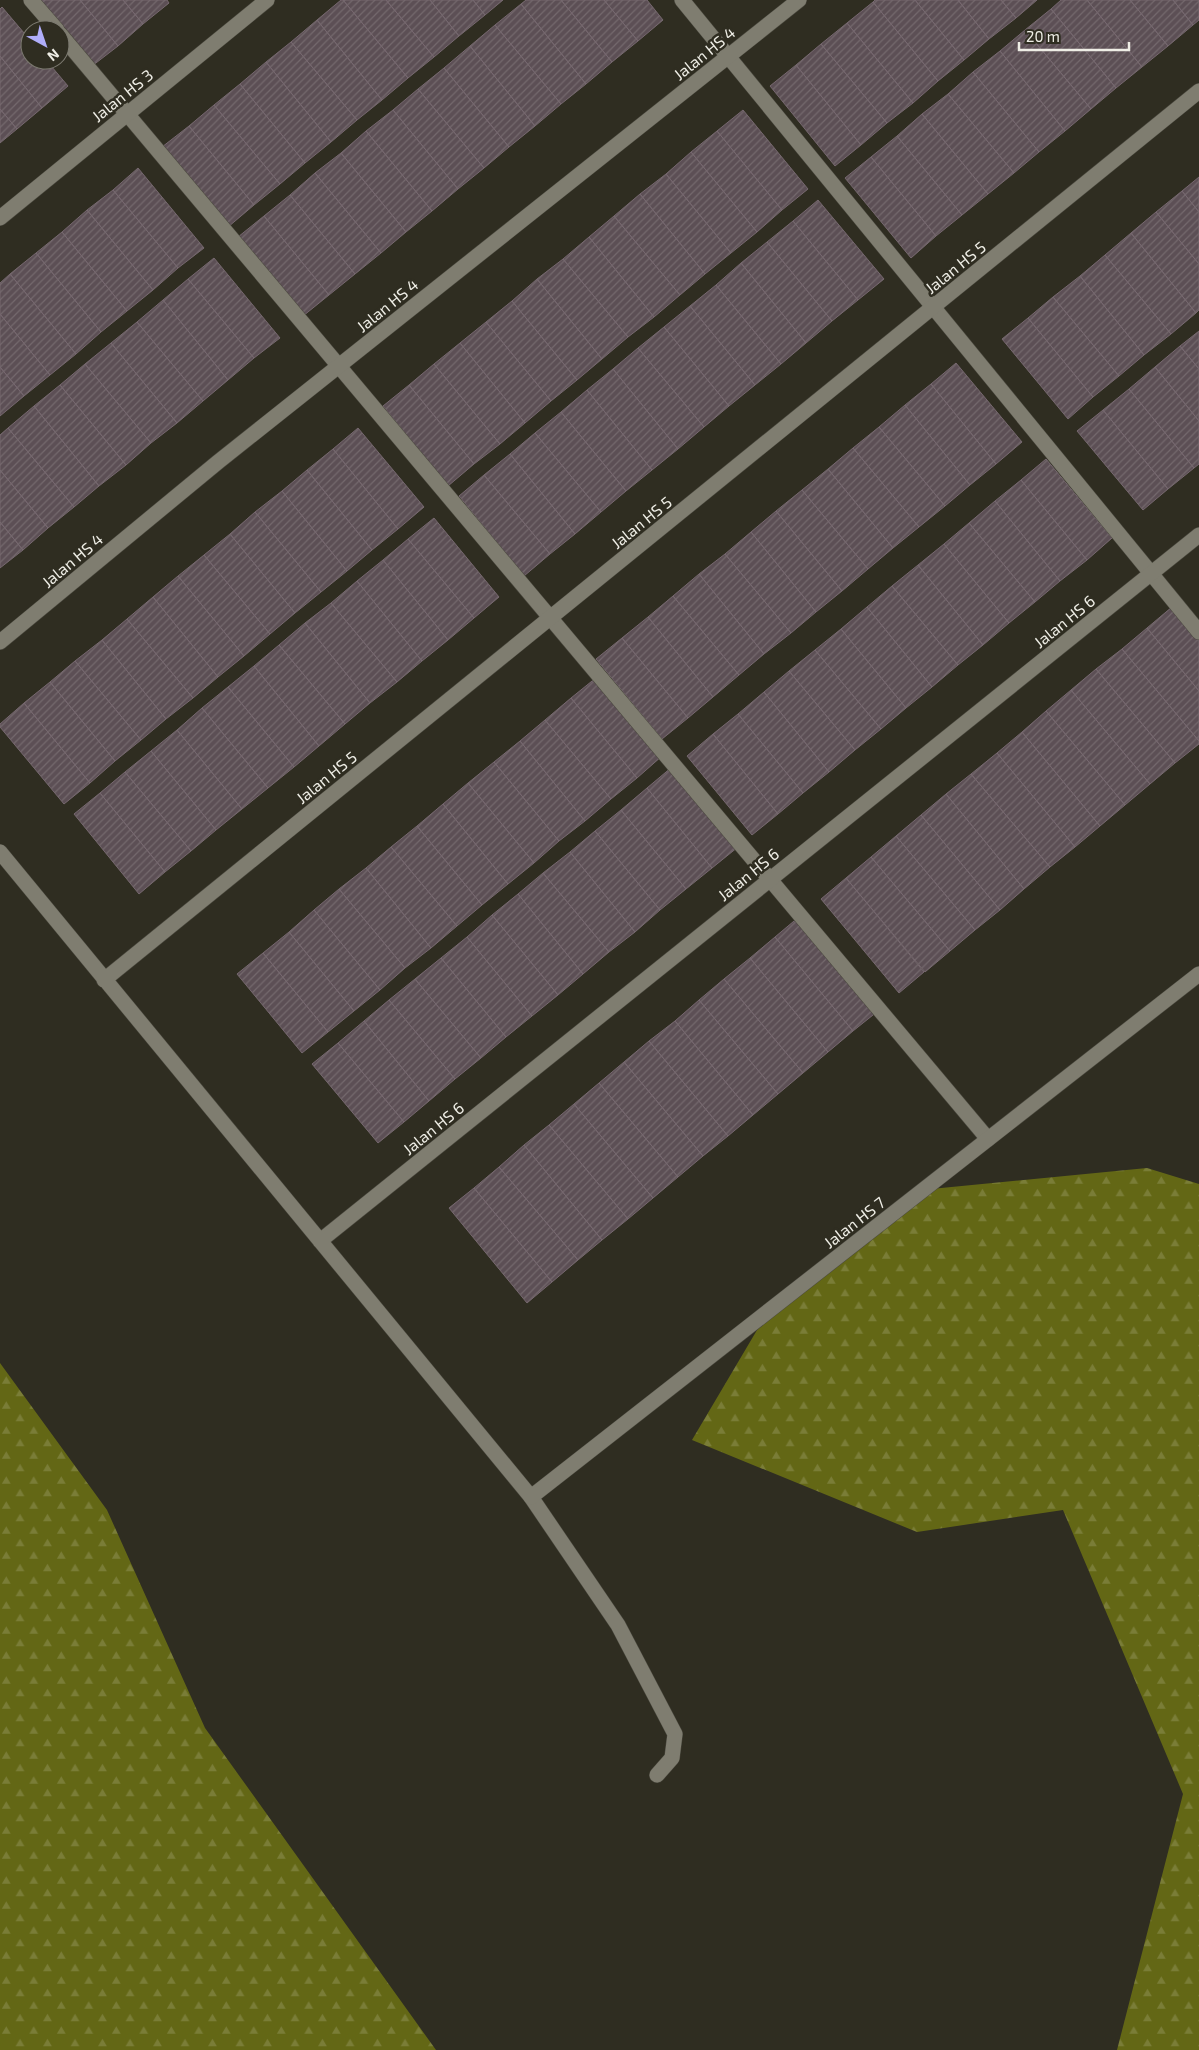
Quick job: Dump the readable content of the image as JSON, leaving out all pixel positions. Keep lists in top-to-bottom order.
{
  "streets": {
    "street": [
      "Jalan HS 4",
      "Jalan HS 3",
      "Jalan HS 5",
      "Jalan HS 6",
      "Jalan HS 7"
    ]
  },
  "scale_bar": "20 m",
  "north": "bottom right"
}
